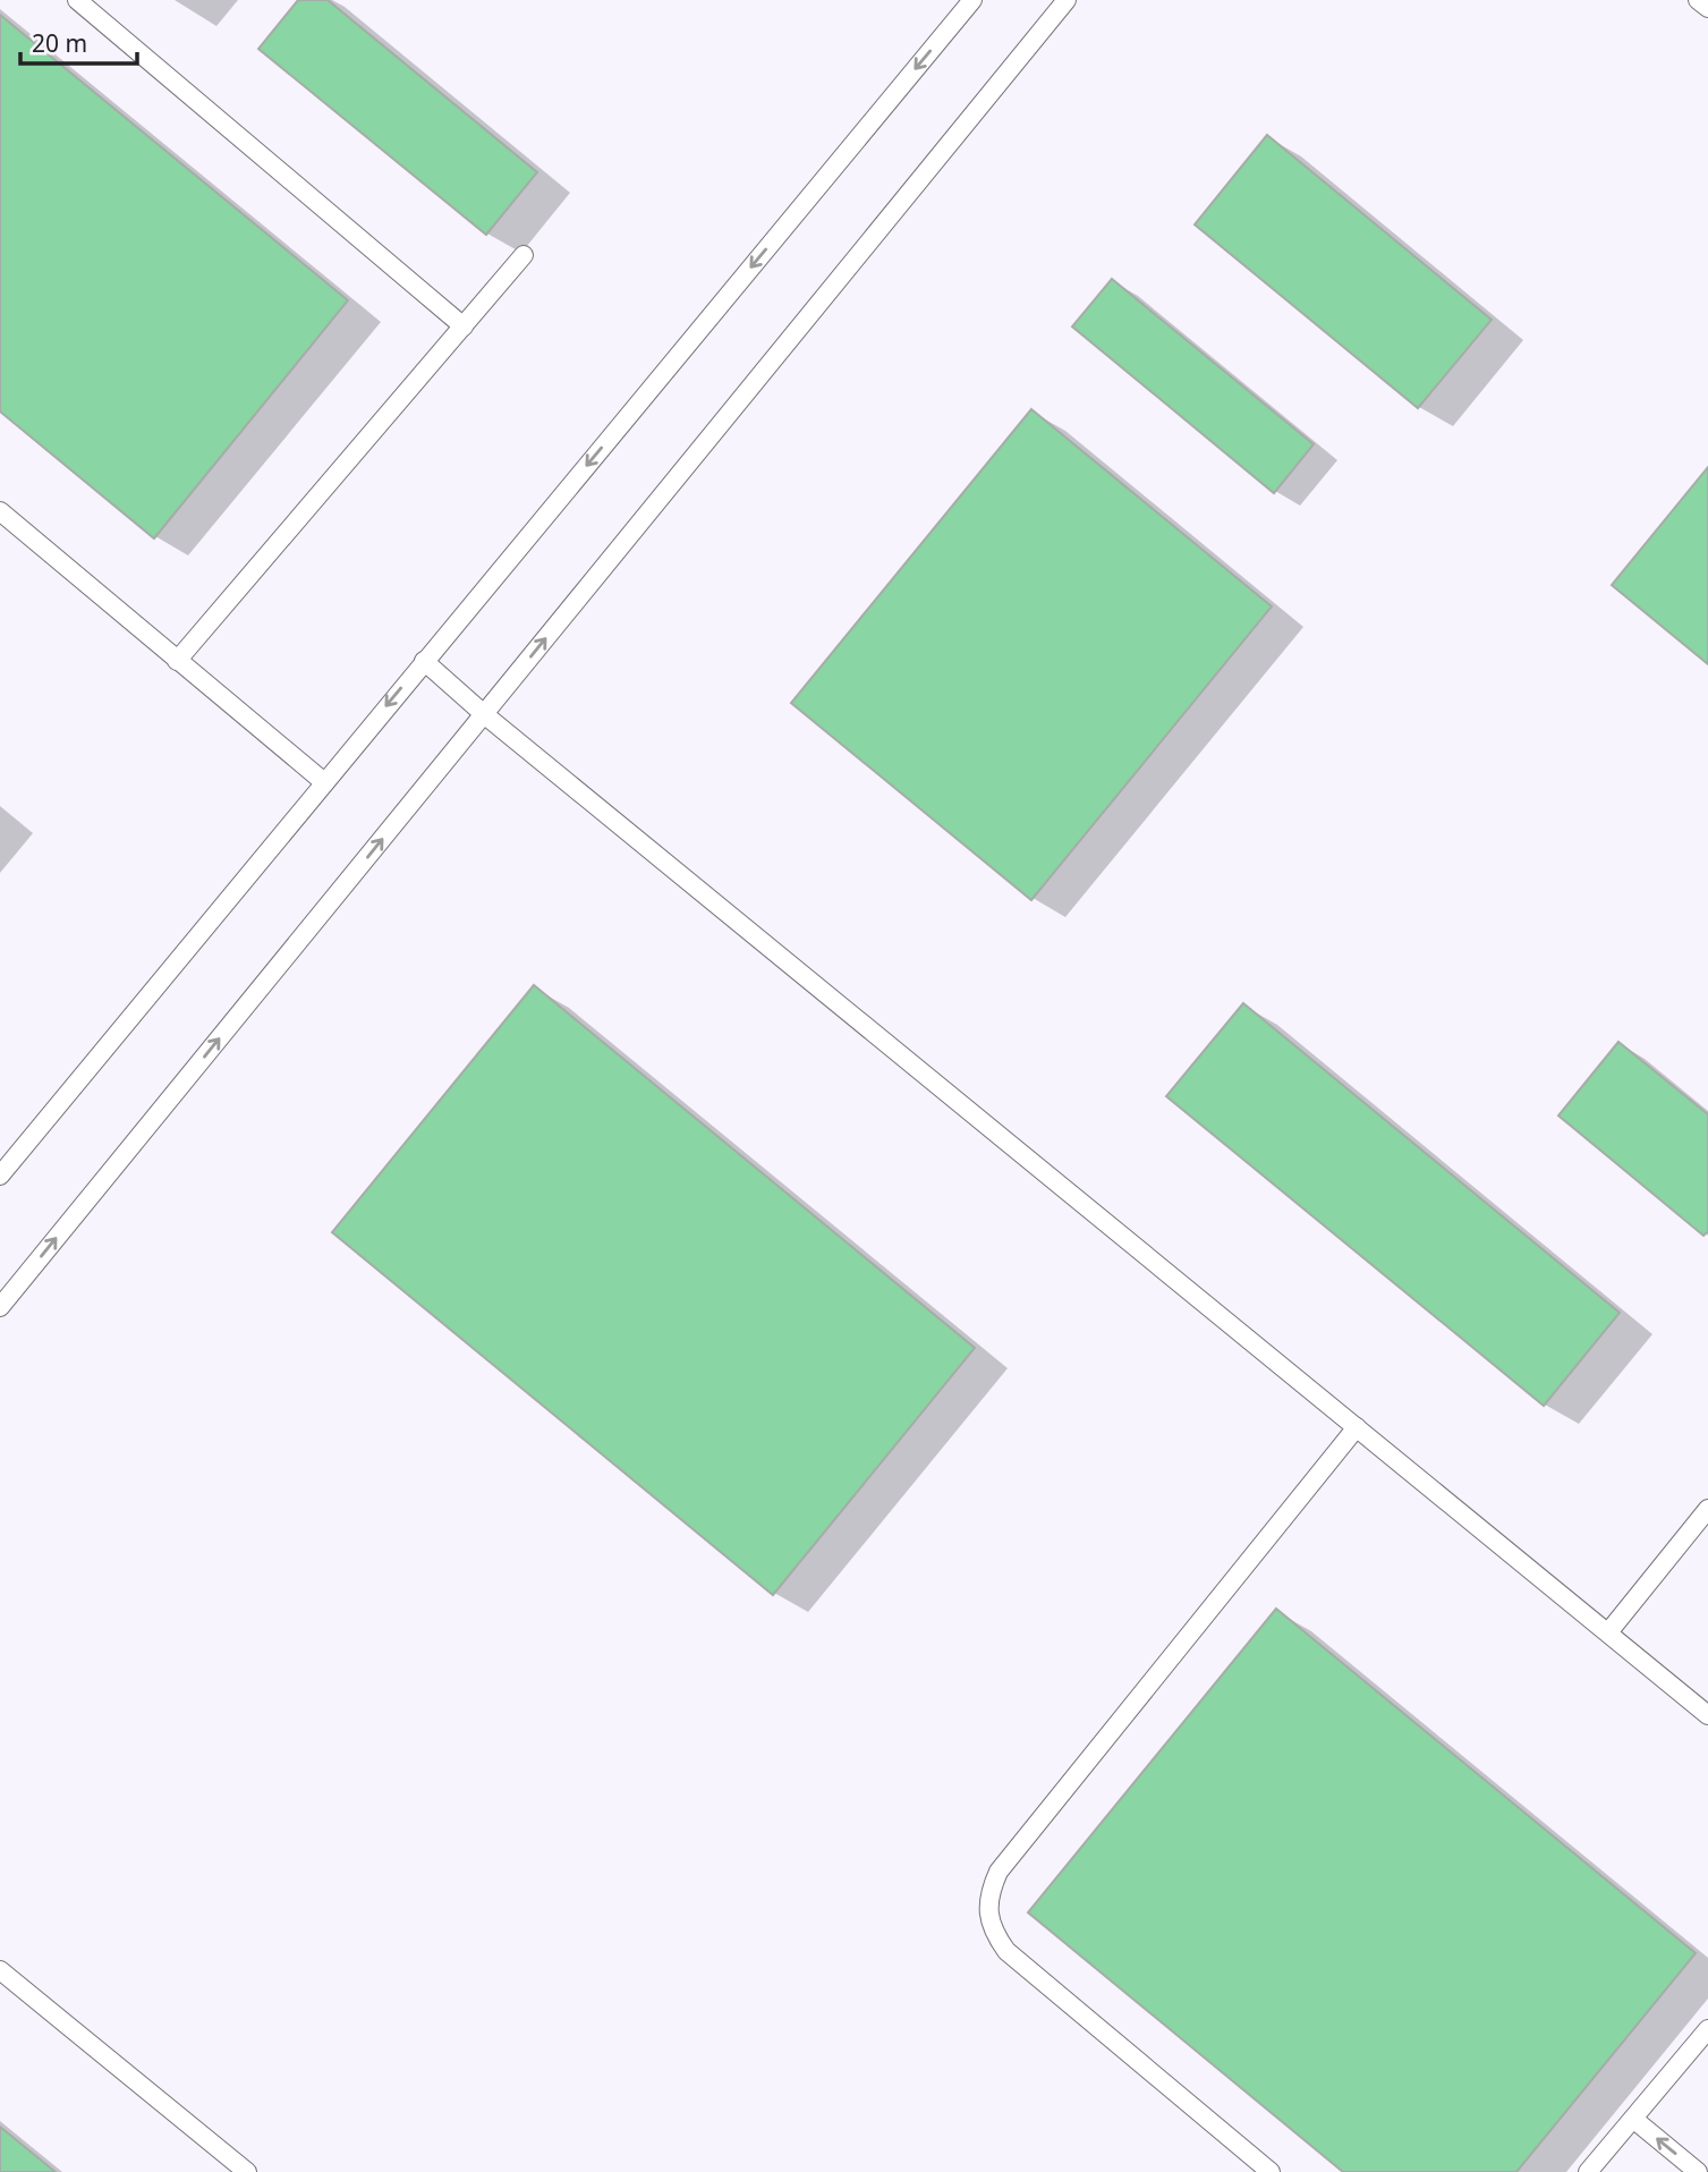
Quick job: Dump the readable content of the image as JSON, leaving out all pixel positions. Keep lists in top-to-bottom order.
{
  "scale_bar": "20 m"
}
